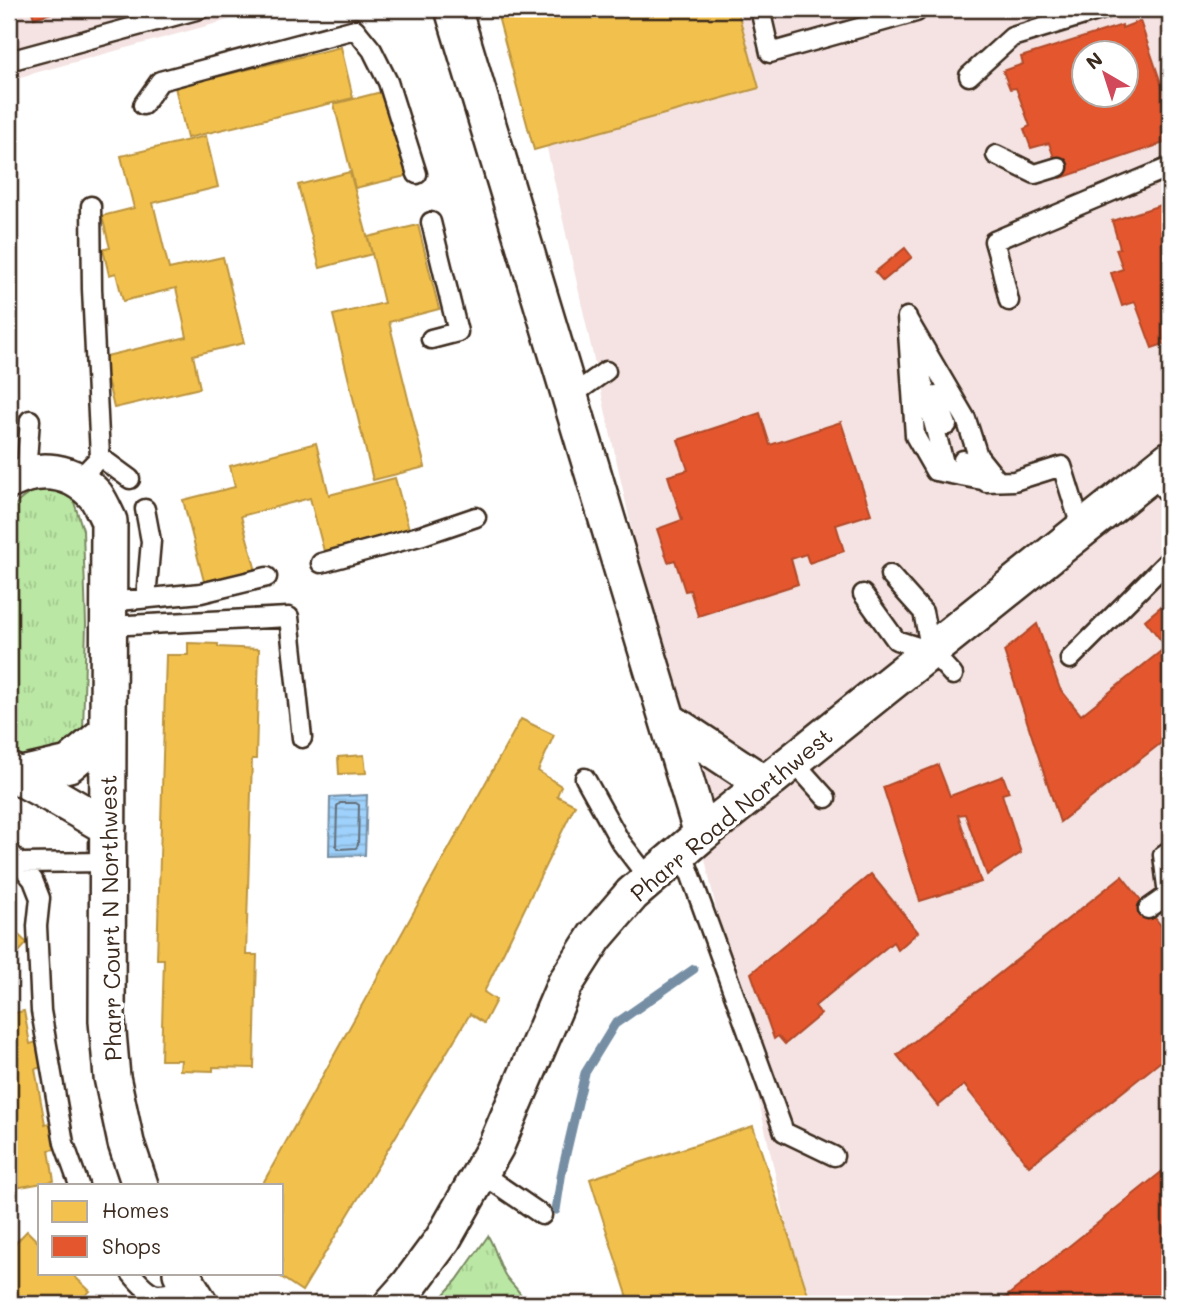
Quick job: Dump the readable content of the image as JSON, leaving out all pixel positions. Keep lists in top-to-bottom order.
{
  "streets": {
    "street": ["Pharr Road Northwest", "Pharr Court N Northwest"]
  },
  "legend": ["Homes", "Shops"],
  "north": "top left"
}
